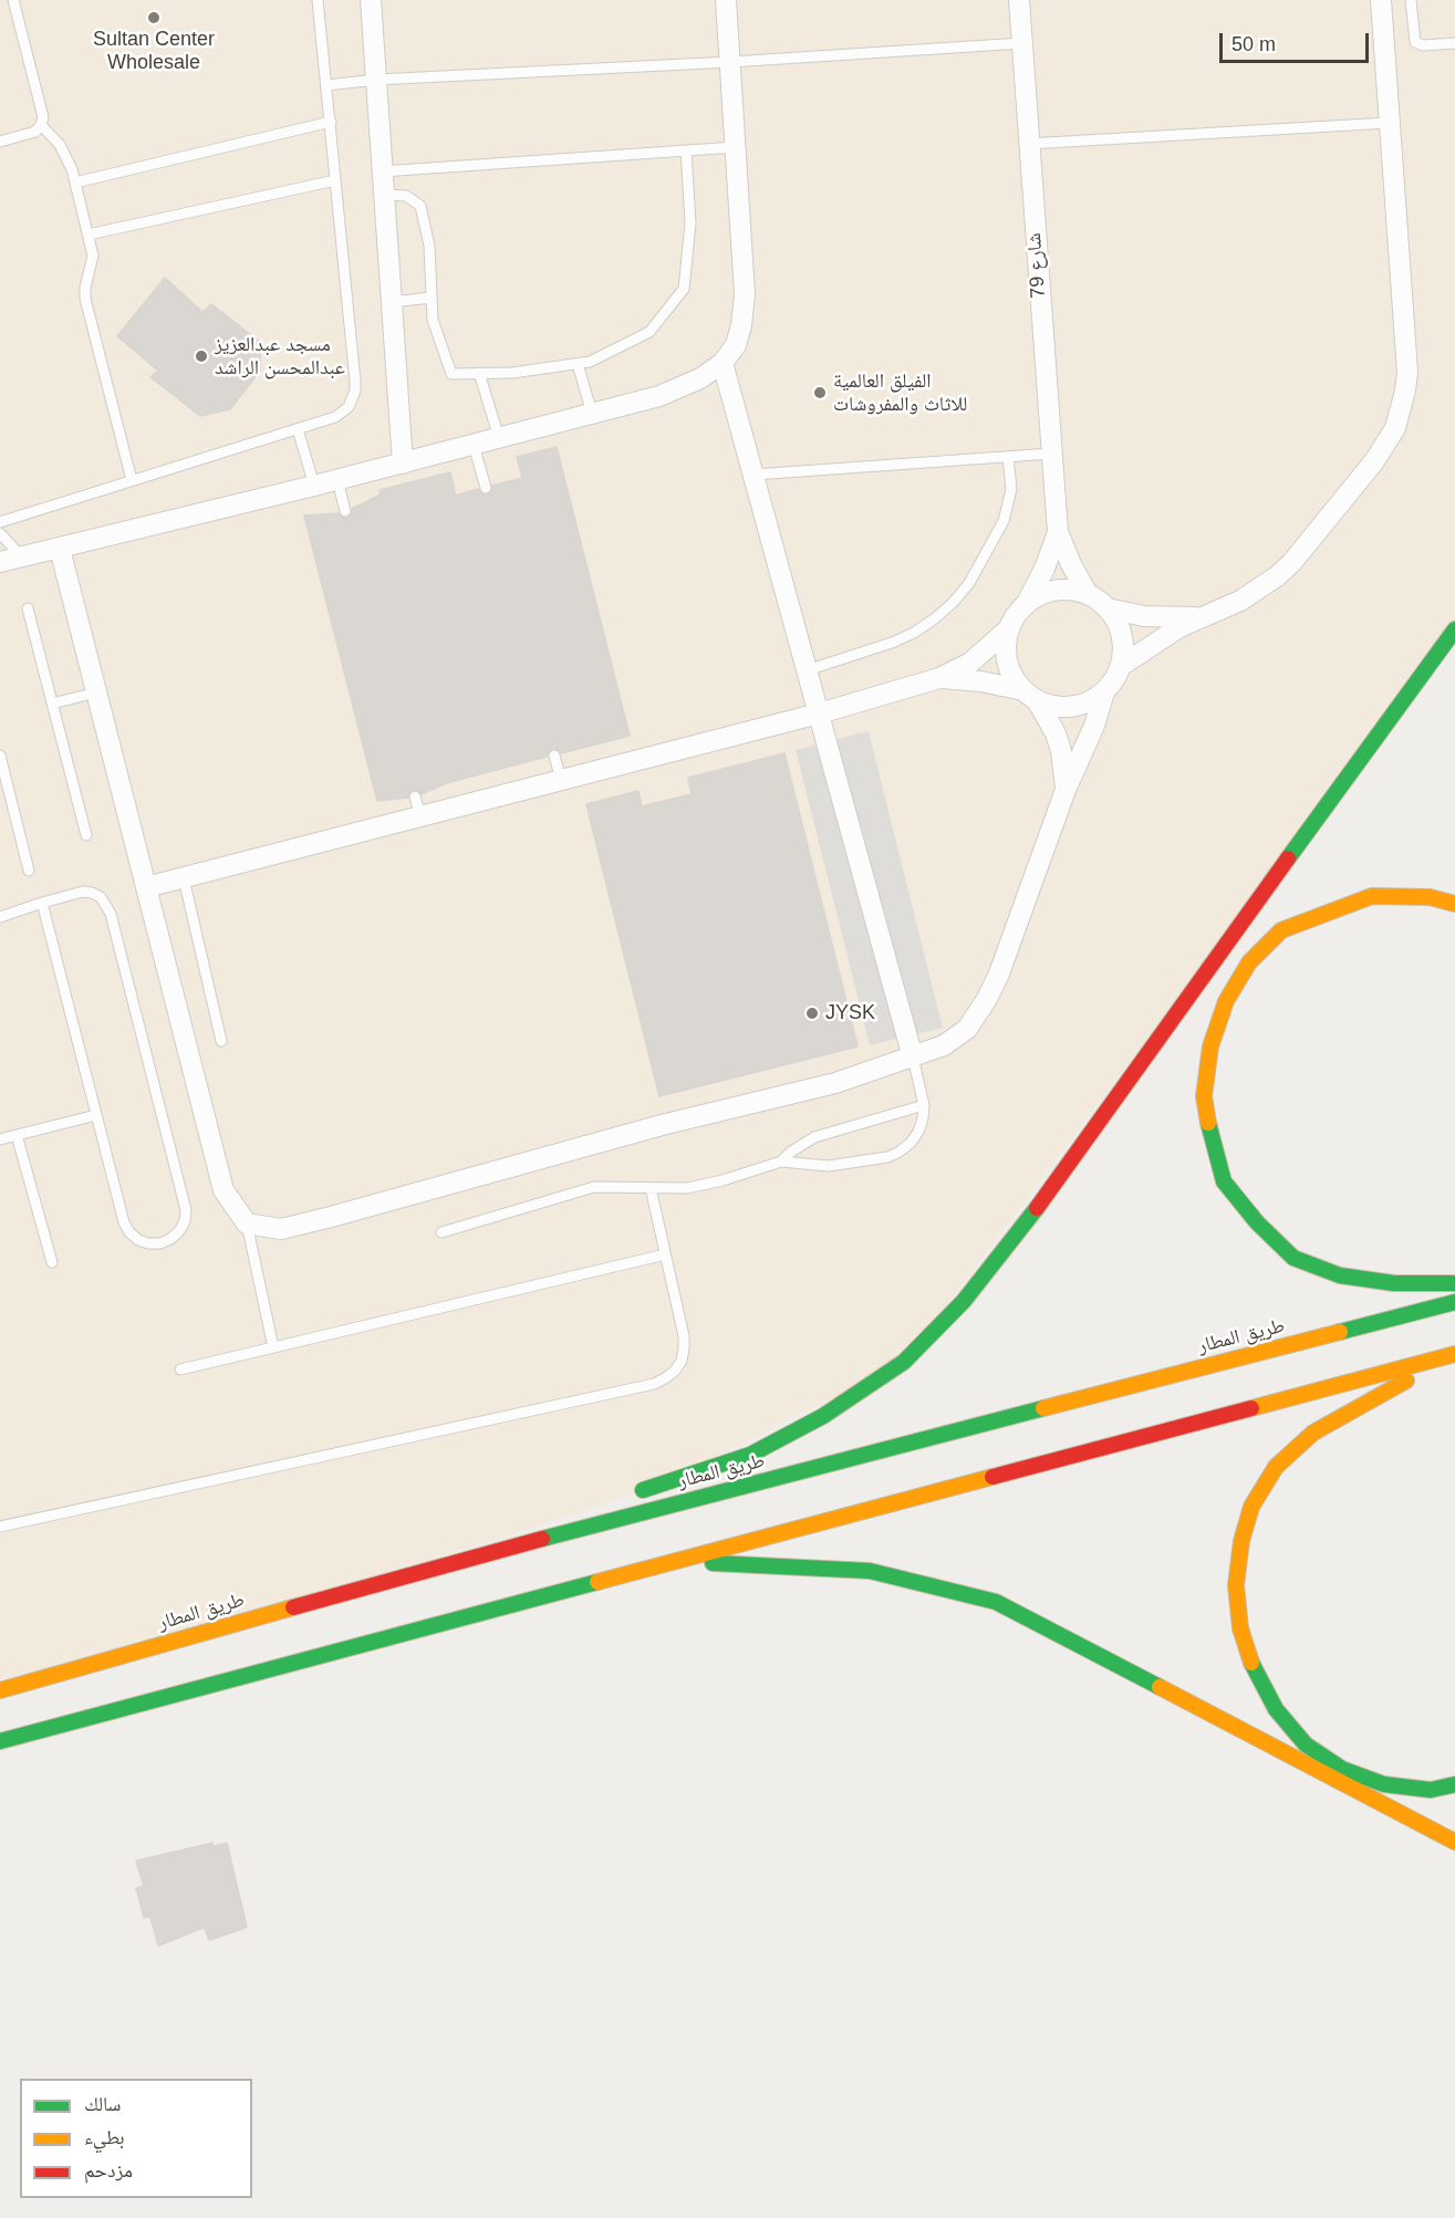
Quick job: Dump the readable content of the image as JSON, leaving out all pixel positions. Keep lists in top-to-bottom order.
{
  "streets": {
    "highway": ["طريق المطار"],
    "street": ["شارع 79"]
  },
  "places": [
    "Sultan Center Wholesale",
    "مسجد عبدالعزيز عبدالمحسن الراشد",
    "الفيلق العالمية للاثاث والمفروشات",
    "JYSK"
  ],
  "legend": ["سالك", "بطيء", "مزدحم"],
  "scale_bar": "50 m"
}
